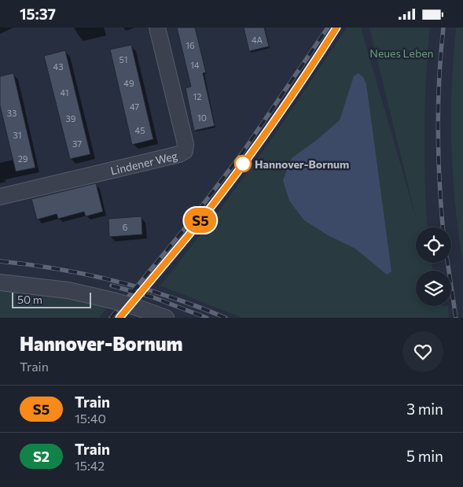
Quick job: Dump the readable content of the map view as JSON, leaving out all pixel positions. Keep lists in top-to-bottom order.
{
  "streets": {
    "street": ["Lindener Weg"]
  },
  "parks": ["Neues Leben"],
  "places": ["Hannover-Bornum"],
  "house_numbers": [
    "4A",
    "16",
    "51",
    "14",
    "43",
    "49",
    "41",
    "12",
    "47",
    "33",
    "10",
    "39",
    "45",
    "31",
    "37",
    "29",
    "6"
  ],
  "scale_bar": "50 m",
  "page": {
    "status": "15:37",
    "on_map": "S5",
    "scale": "50 m",
    "heading": ["Hannover-Bornum", "Train"],
    "list": [
      {
        "mark": "S5",
        "name": "Train",
        "note": "15:40",
        "value": "3 min"
      },
      {
        "mark": "S2",
        "name": "Train",
        "note": "15:42",
        "value": "5 min"
      }
    ]
  }
}
